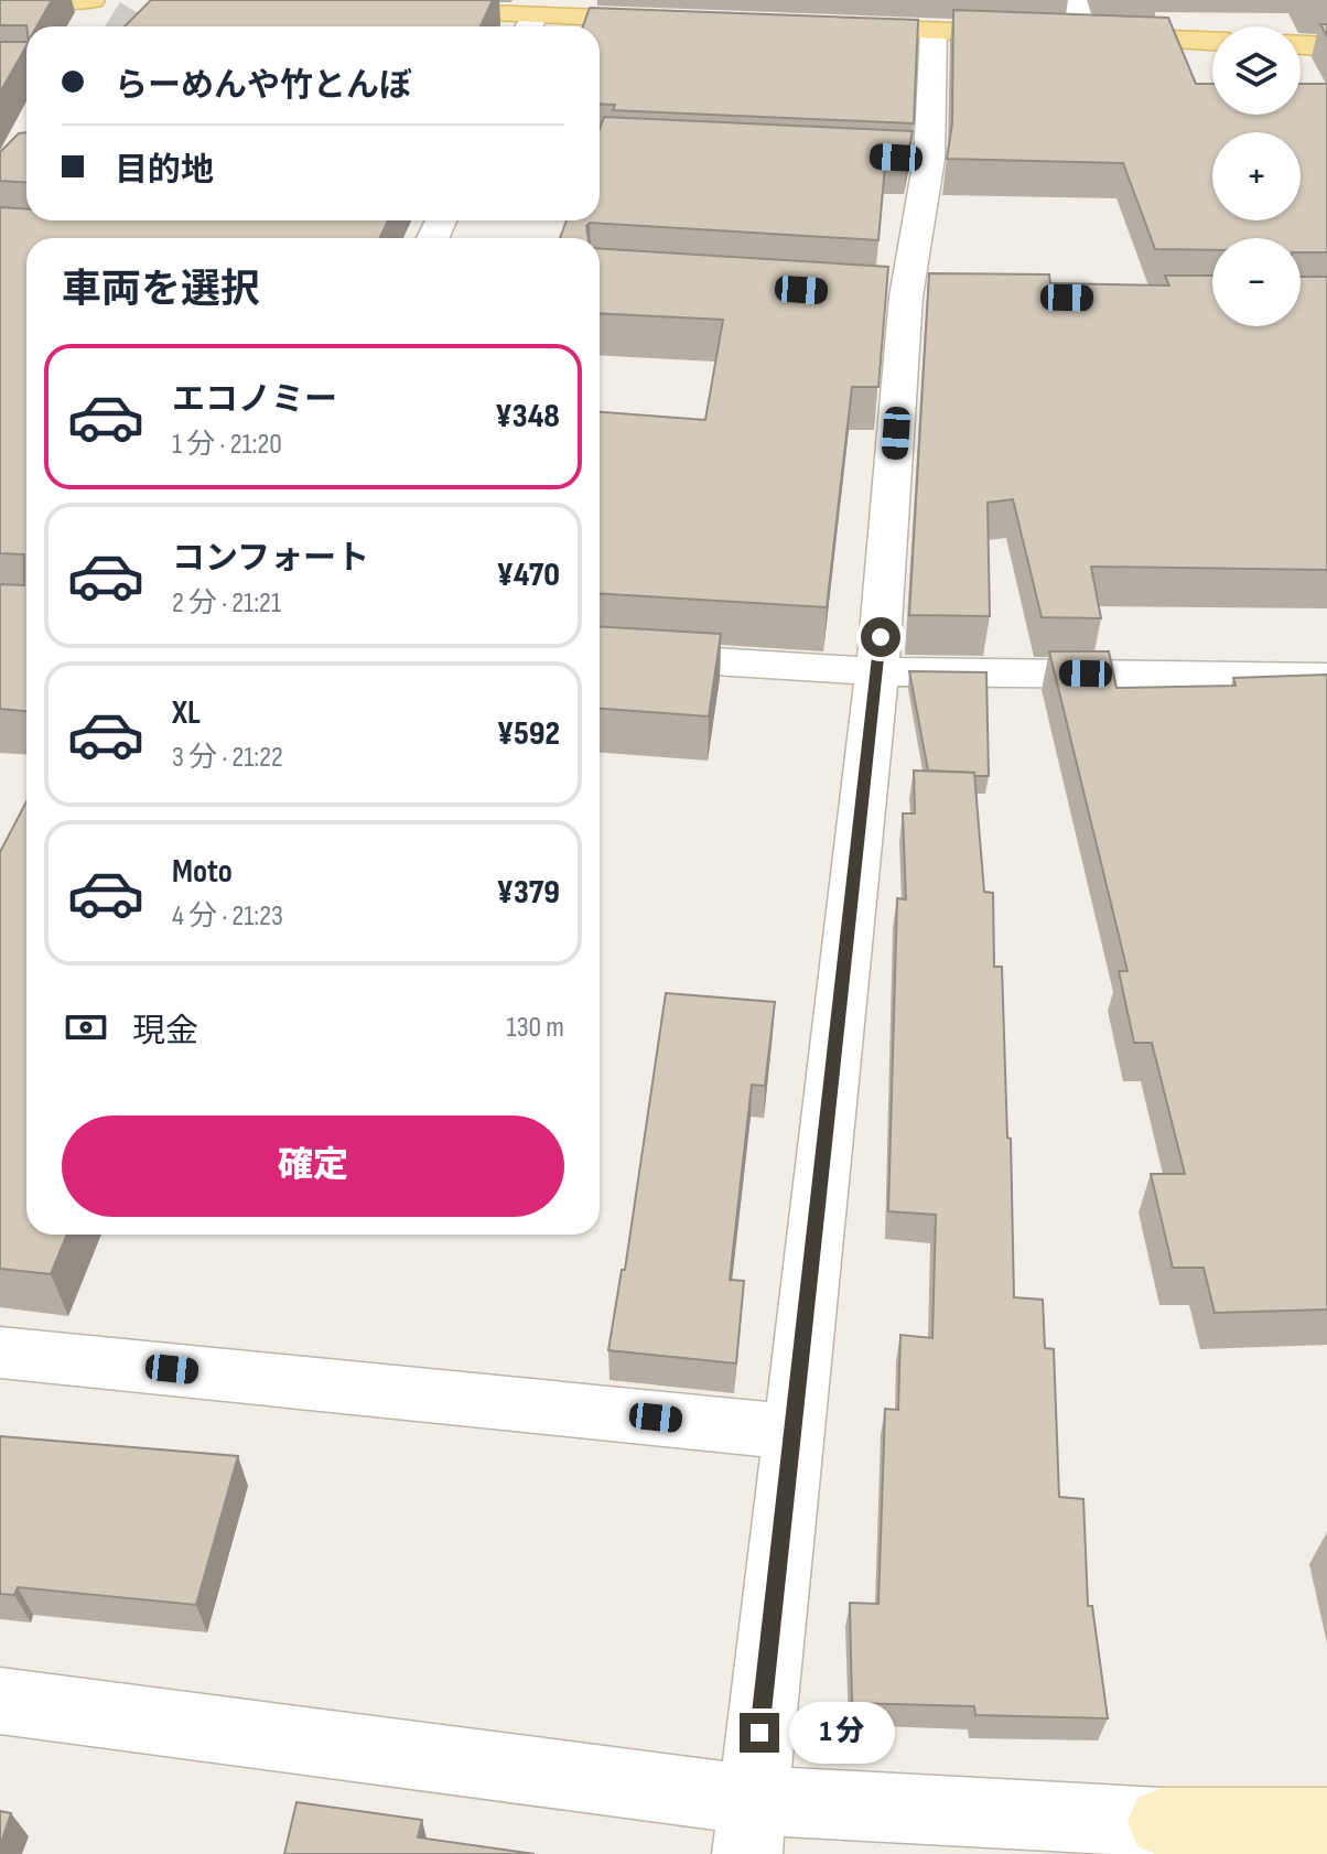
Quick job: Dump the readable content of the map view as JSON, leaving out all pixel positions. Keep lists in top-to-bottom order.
{
  "page": {
    "map_buttons": ["+", "−"],
    "banner": ["らーめんや竹とんぼ", "目的地"],
    "heading": "車両を選択",
    "list": [
      {
        "name": "エコノミー",
        "note": "1 分 · 21:20",
        "value": "¥348"
      },
      {
        "name": "コンフォート",
        "note": "2 分 · 21:21",
        "value": "¥470"
      },
      {
        "name": "XL",
        "note": "3 分 · 21:22",
        "value": "¥592"
      },
      {
        "name": "Moto",
        "note": "4 分 · 21:23",
        "value": "¥379"
      }
    ],
    "pay": ["現金", "130 m"],
    "buttons": "確定",
    "bubble": "1 分"
  }
}
